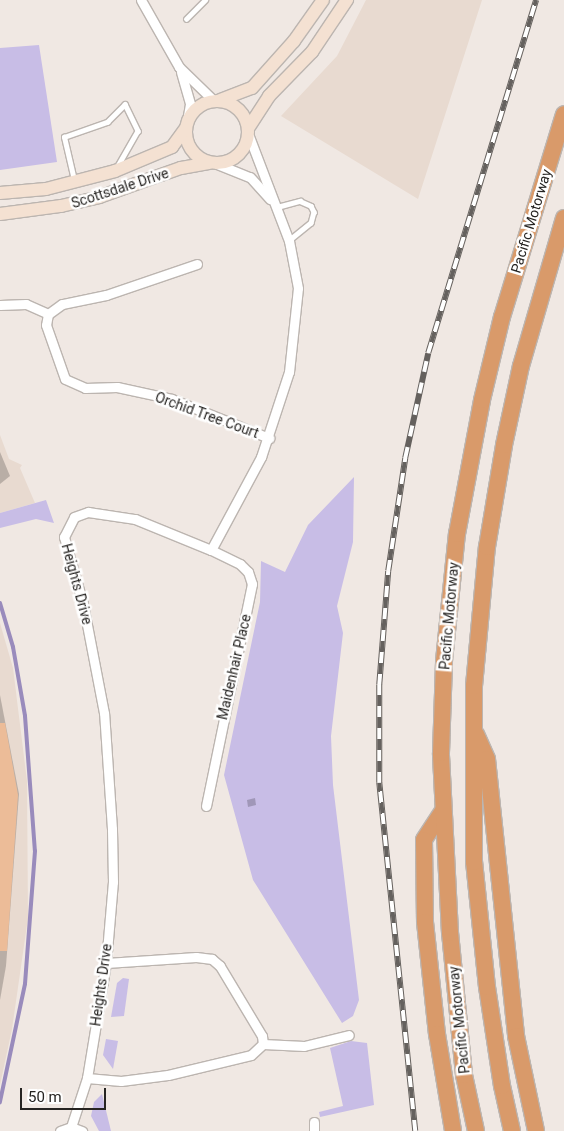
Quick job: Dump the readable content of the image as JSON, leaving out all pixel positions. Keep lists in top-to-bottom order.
{
  "streets": {
    "highway": ["Pacific Motorway"],
    "main road": ["Scottsdale Drive"],
    "street": ["Orchid Tree Court", "Heights Drive", "Maidenhair Place"]
  },
  "crossings": [
    ["Heights Drive", "Maidenhair Place"]
  ],
  "scale_bar": "50 m"
}
